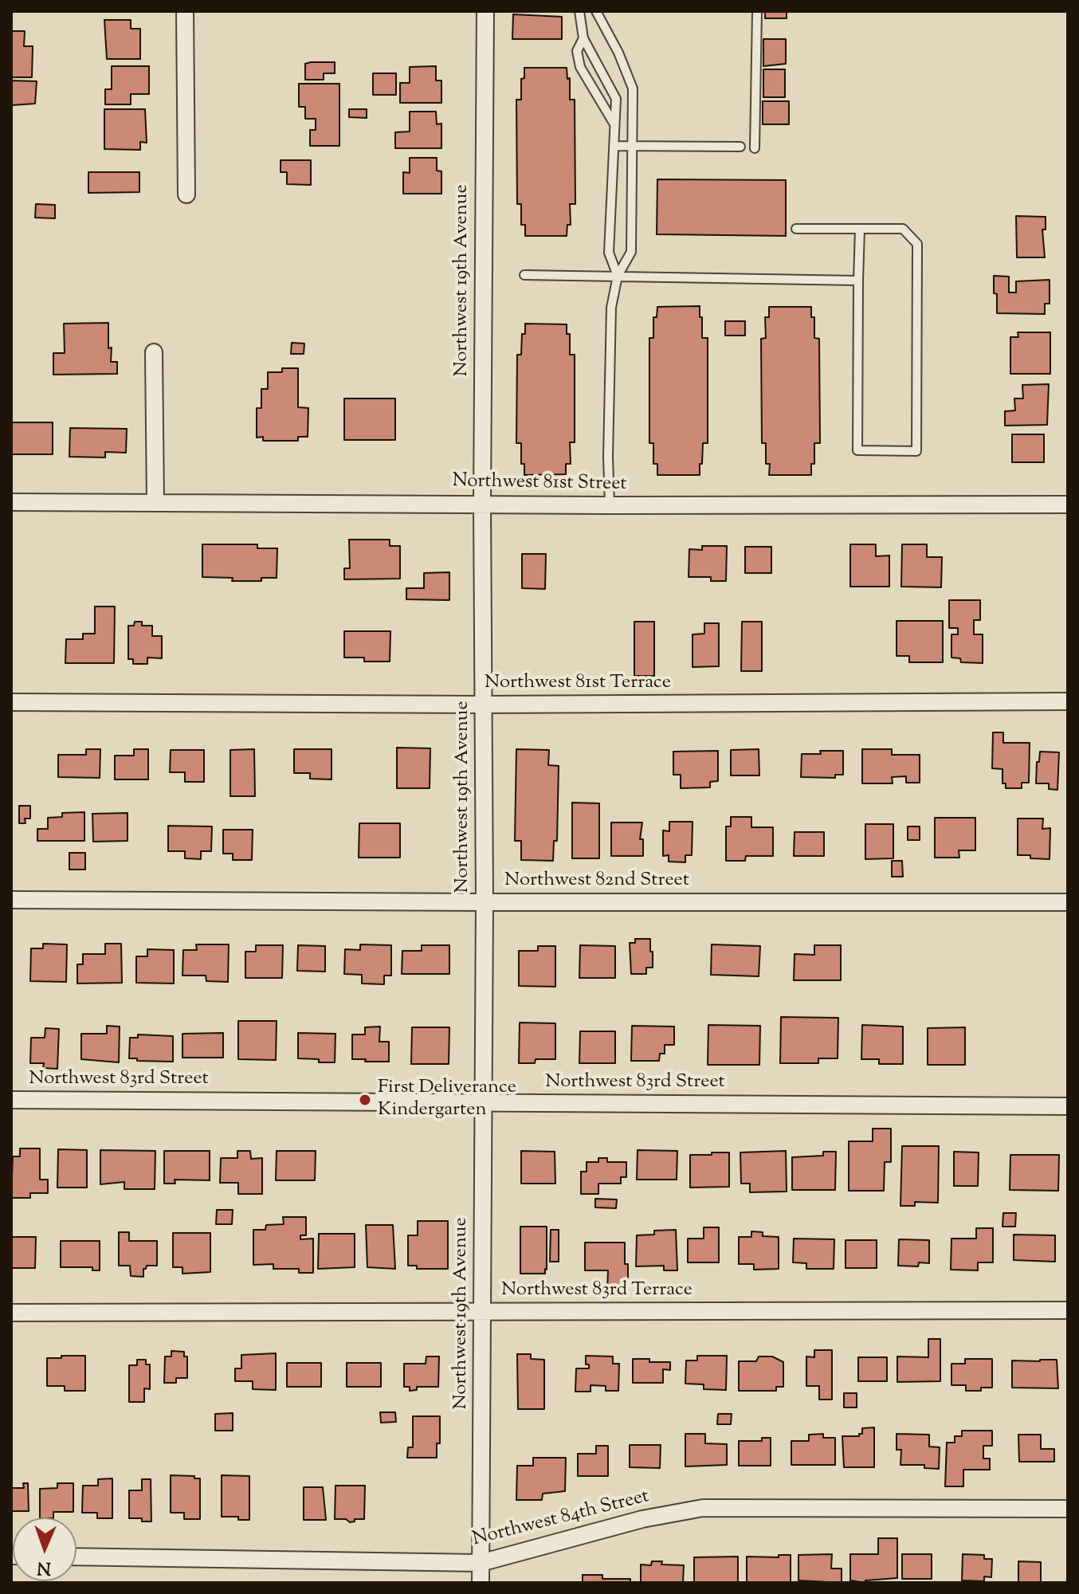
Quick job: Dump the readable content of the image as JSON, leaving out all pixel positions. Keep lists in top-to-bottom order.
{
  "streets": {
    "street": [
      "Northwest 19th Avenue",
      "Northwest 81st Street",
      "Northwest 81st Terrace",
      "Northwest 82nd Street",
      "Northwest 83rd Street",
      "Northwest 83rd Terrace",
      "Northwest 84th Street"
    ]
  },
  "crossings": [
    ["Northwest 19th Avenue", "Northwest 81st Street"],
    ["Northwest 19th Avenue", "Northwest 81st Terrace"],
    ["Northwest 19th Avenue", "Northwest 82nd Street"],
    ["Northwest 19th Avenue", "Northwest 83rd Street"],
    ["Northwest 19th Avenue", "Northwest 83rd Terrace"],
    ["Northwest 19th Avenue", "Northwest 84th Street"]
  ],
  "places": ["First Deliverance Kindergarten"],
  "north": "bottom"
}
